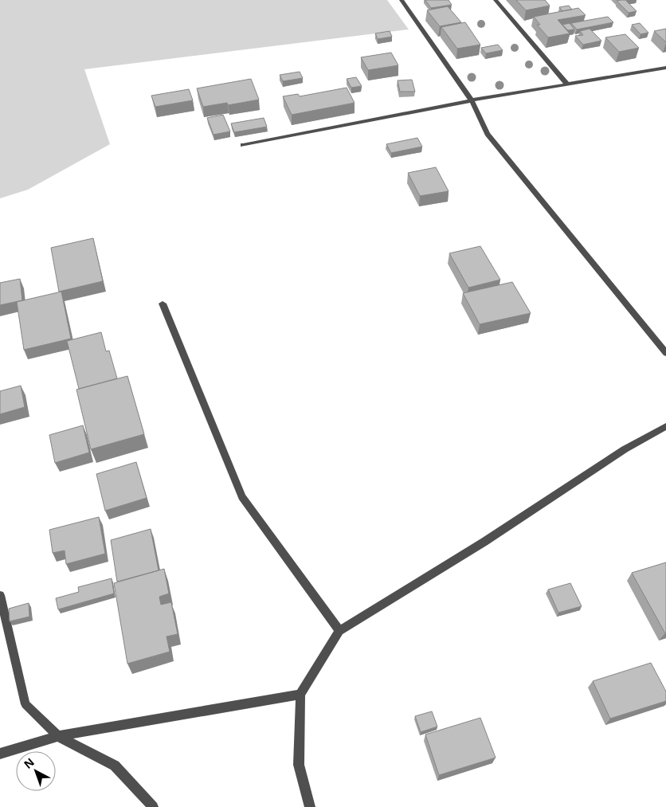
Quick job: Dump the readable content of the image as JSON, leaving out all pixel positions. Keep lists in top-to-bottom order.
{
  "north": "top left"
}
